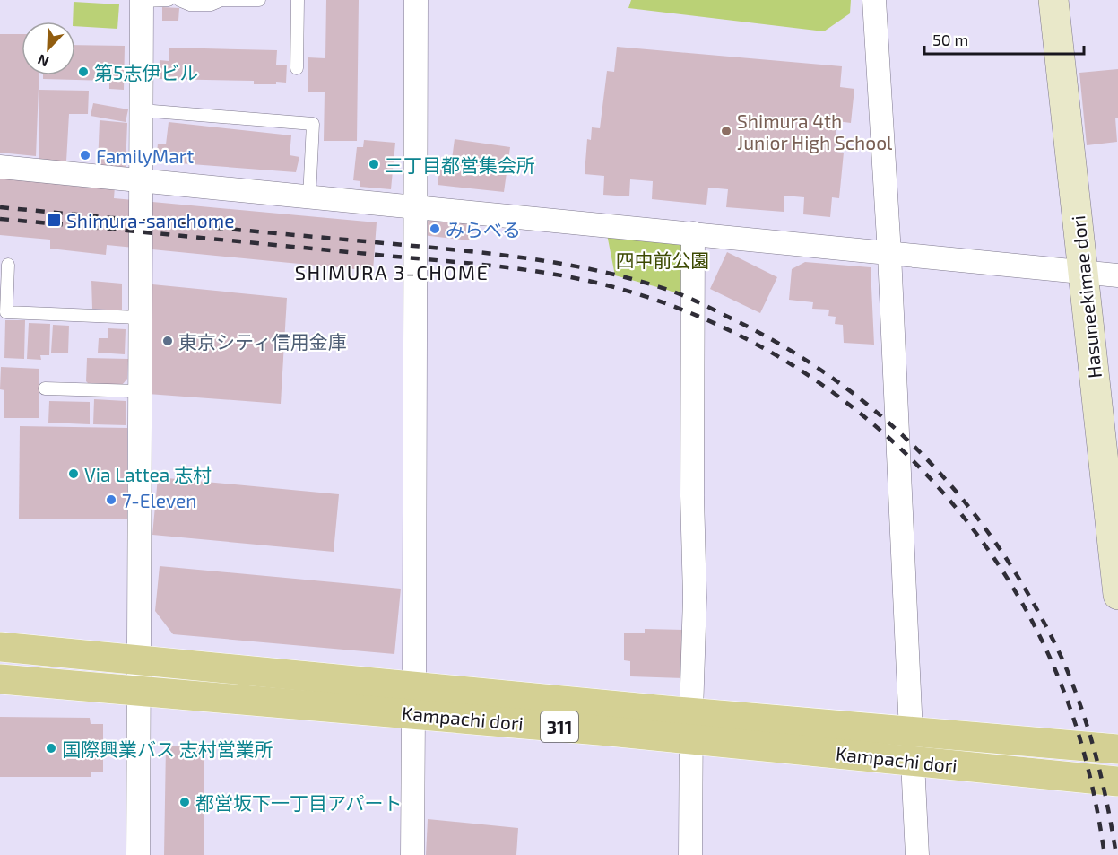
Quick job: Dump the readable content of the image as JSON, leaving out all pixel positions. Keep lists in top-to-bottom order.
{
  "streets": {
    "main road": ["Kampachi dori", "311"],
    "street": ["Hasuneekimae dori"]
  },
  "districts": ["SHIMURA 3-CHOME"],
  "parks": ["四中前公園"],
  "places": {
    "other": [
      "第5志伊ビル",
      "Shimura 4th Junior High School",
      "FamilyMart",
      "三丁目都営集会所",
      "みらべる",
      "東京シティ信用金庫",
      "Via Lattea 志村",
      "7-Eleven",
      "国際興業バス 志村営業所",
      "都営坂下一丁目アパート"
    ],
    "transit": ["Shimura-sanchome"]
  },
  "scale_bar": "50 m",
  "north": "bottom left"
}
